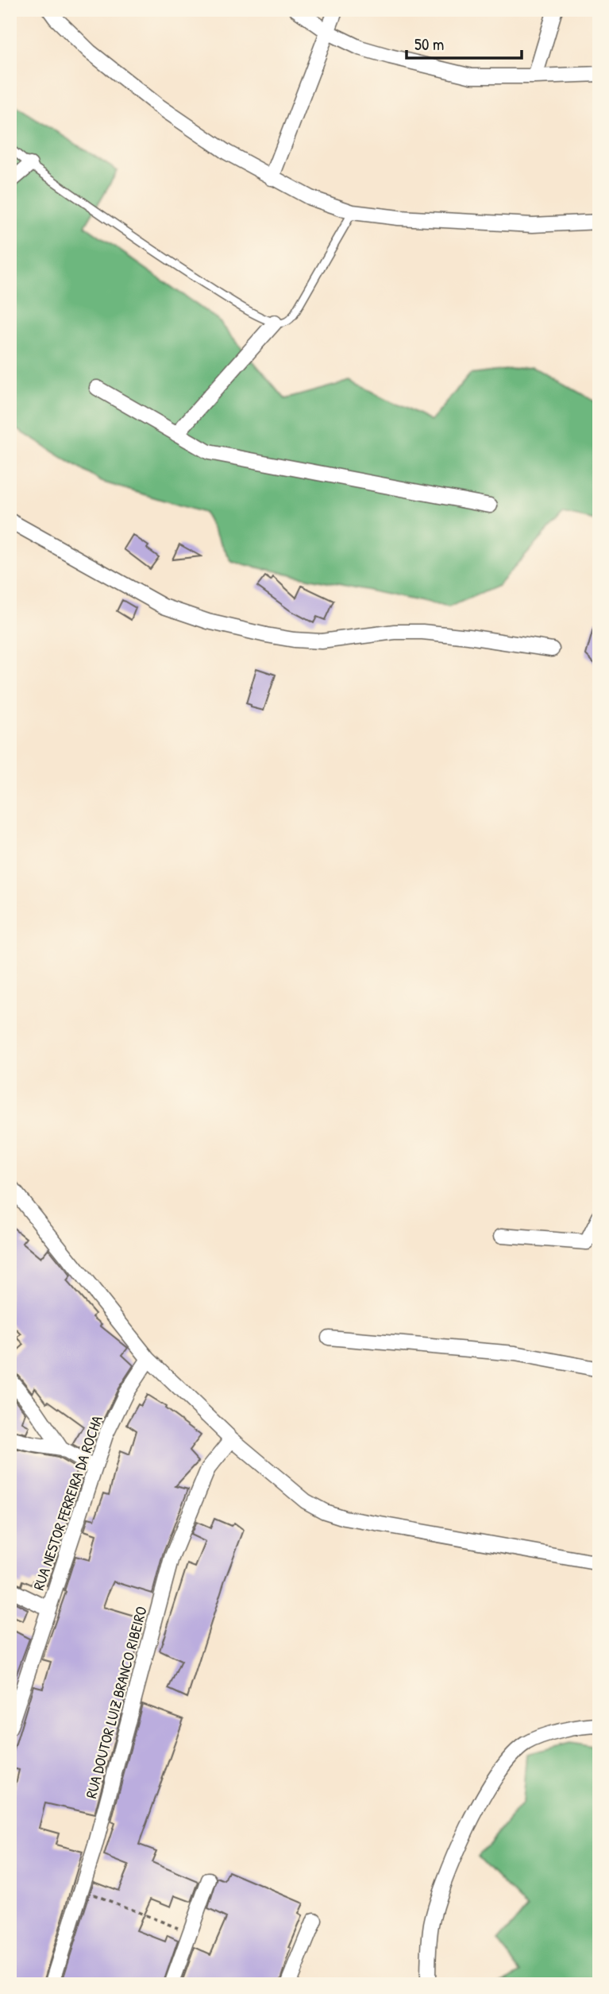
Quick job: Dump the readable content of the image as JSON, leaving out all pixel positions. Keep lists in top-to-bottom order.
{
  "streets": {
    "street": ["RUA NESTOR FERREIRA DA ROCHA", "RUA DOUTOR LUIZ BRANCO RIBEIRO"]
  },
  "scale_bar": "50 m"
}
